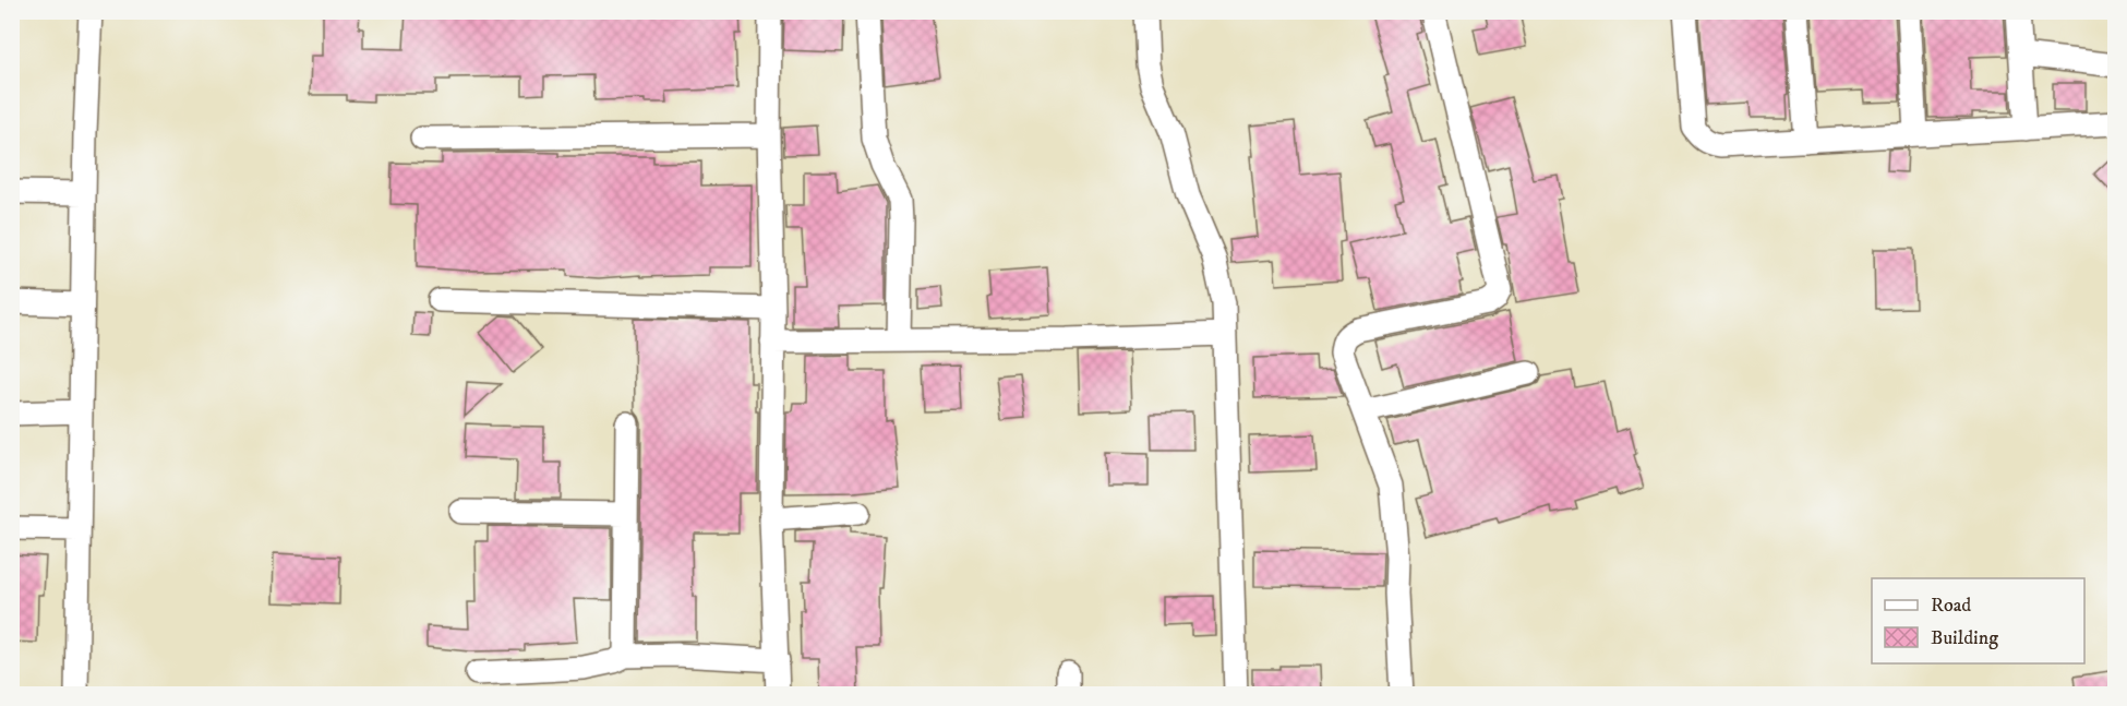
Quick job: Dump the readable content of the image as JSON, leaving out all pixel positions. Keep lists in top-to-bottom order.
{
  "legend": ["Road", "Building"]
}
